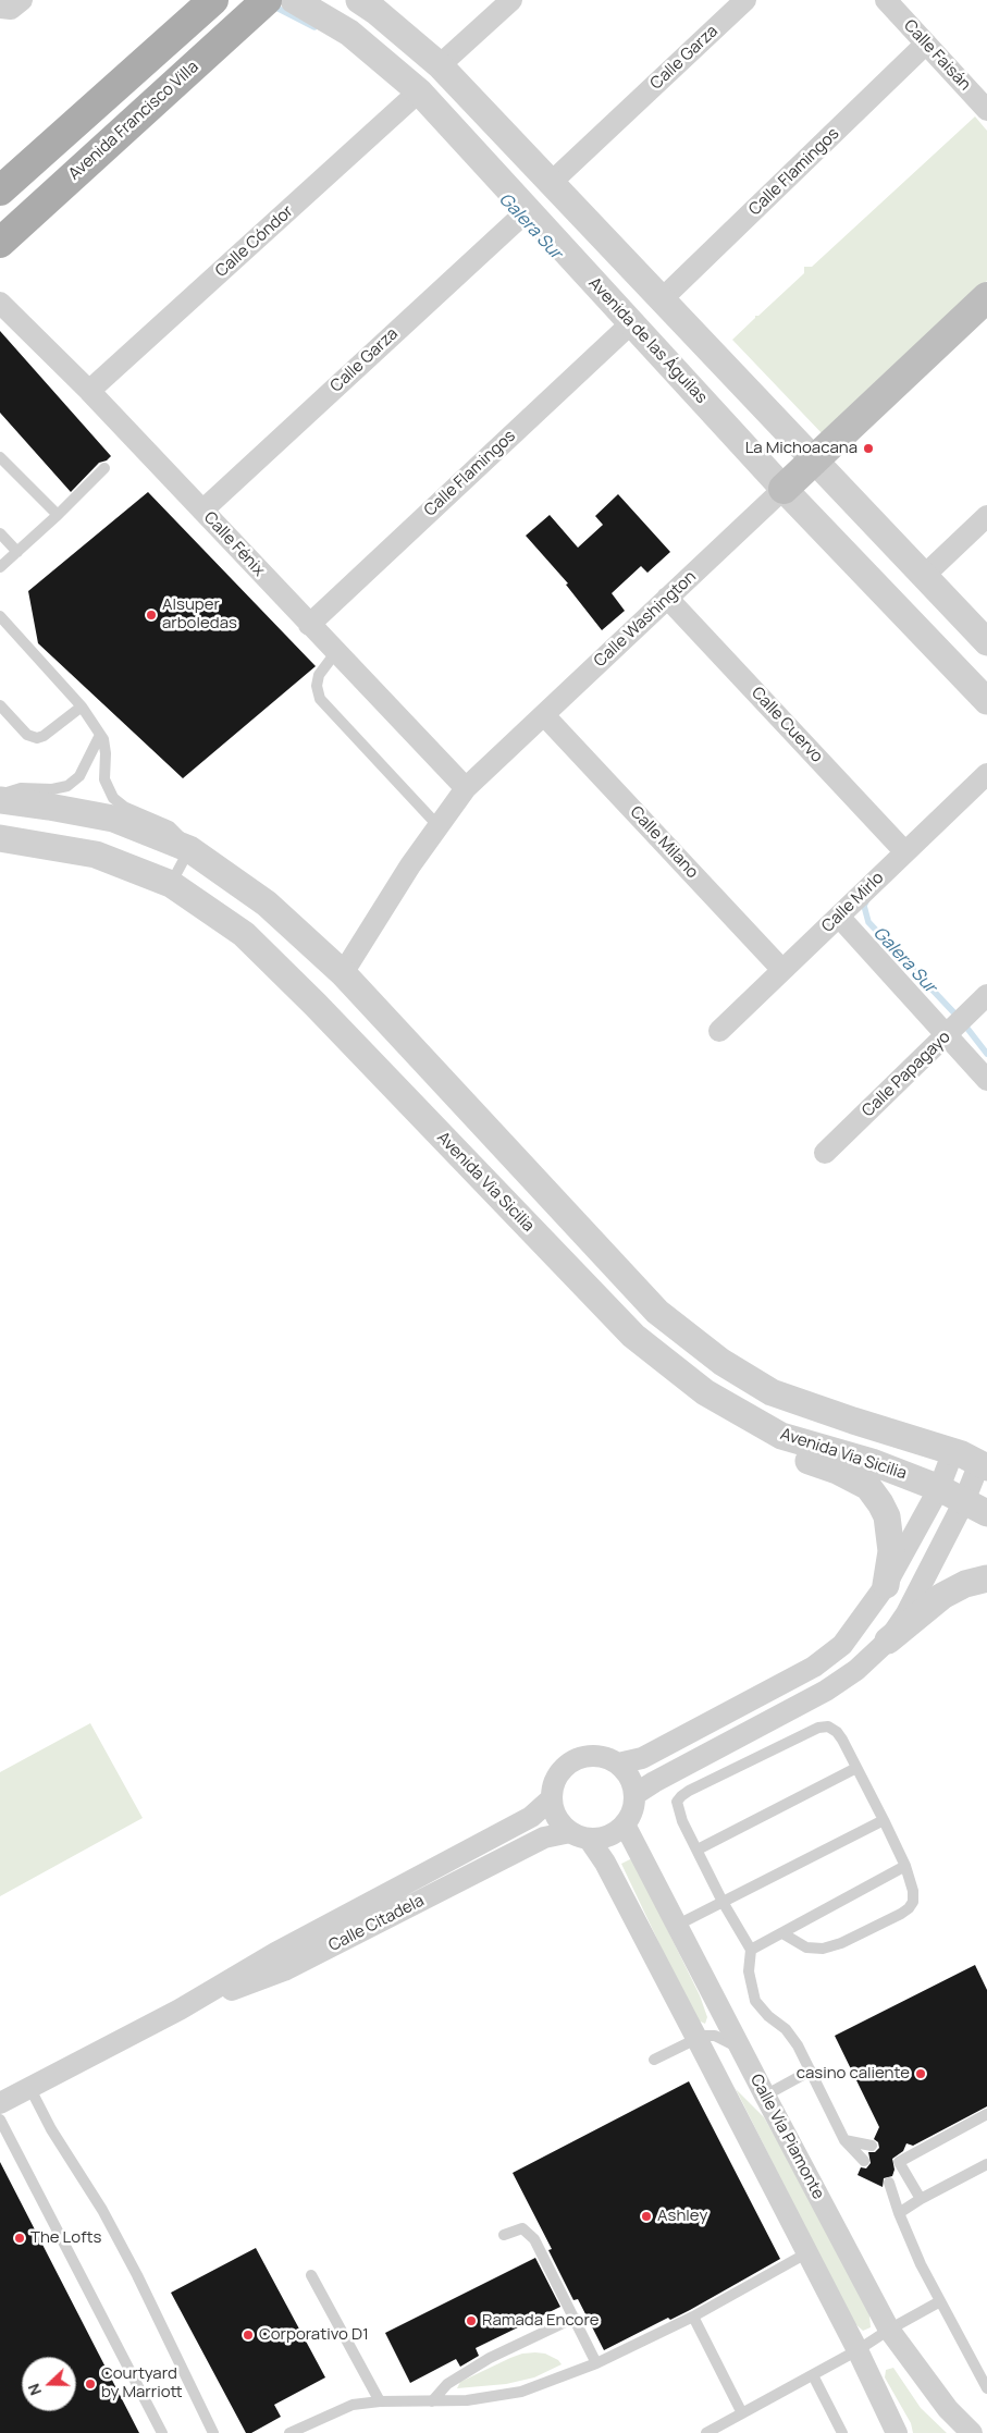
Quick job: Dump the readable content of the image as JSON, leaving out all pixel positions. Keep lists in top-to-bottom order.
{
  "streets": {
    "main road": ["Avenida Francisco Villa", "Calle Washington"],
    "street": [
      "Calle Faisán",
      "Calle Garza",
      "Calle Flamingos",
      "Calle Cóndor",
      "Avenida de las Águilas",
      "Calle Fénix",
      "Calle Cuervo",
      "Calle Milano",
      "Calle Mirlo",
      "Calle Papagayo",
      "Avenida Via Sicilia",
      "Calle Citadela",
      "Calle Vía Piamonte"
    ]
  },
  "crossings": [
    ["Calle Faisán", "Calle Flamingos"],
    ["Calle Garza", "Avenida de las Águilas"],
    ["Calle Garza", "Calle Fénix"],
    ["Calle Flamingos", "Avenida de las Águilas"],
    ["Calle Flamingos", "Calle Fénix"],
    ["Calle Cóndor", "Avenida de las Águilas"],
    ["Calle Cóndor", "Calle Fénix"],
    ["Avenida de las Águilas", "Calle Washington"],
    ["Calle Fénix", "Calle Washington"],
    ["Calle Washington", "Calle Cuervo"],
    ["Calle Washington", "Calle Milano"],
    ["Calle Cuervo", "Calle Mirlo"],
    ["Calle Milano", "Calle Mirlo"],
    ["Calle Citadela", "Calle Vía Piamonte"]
  ],
  "water": ["Galera Sur"],
  "places": [
    "La Michoacana",
    "Alsuper arboledas",
    "casino caliente",
    "Ashley",
    "The Lofts",
    "Ramada Encore",
    "Corporativo D1",
    "Courtyard by Marriott"
  ],
  "north": "left"
}
